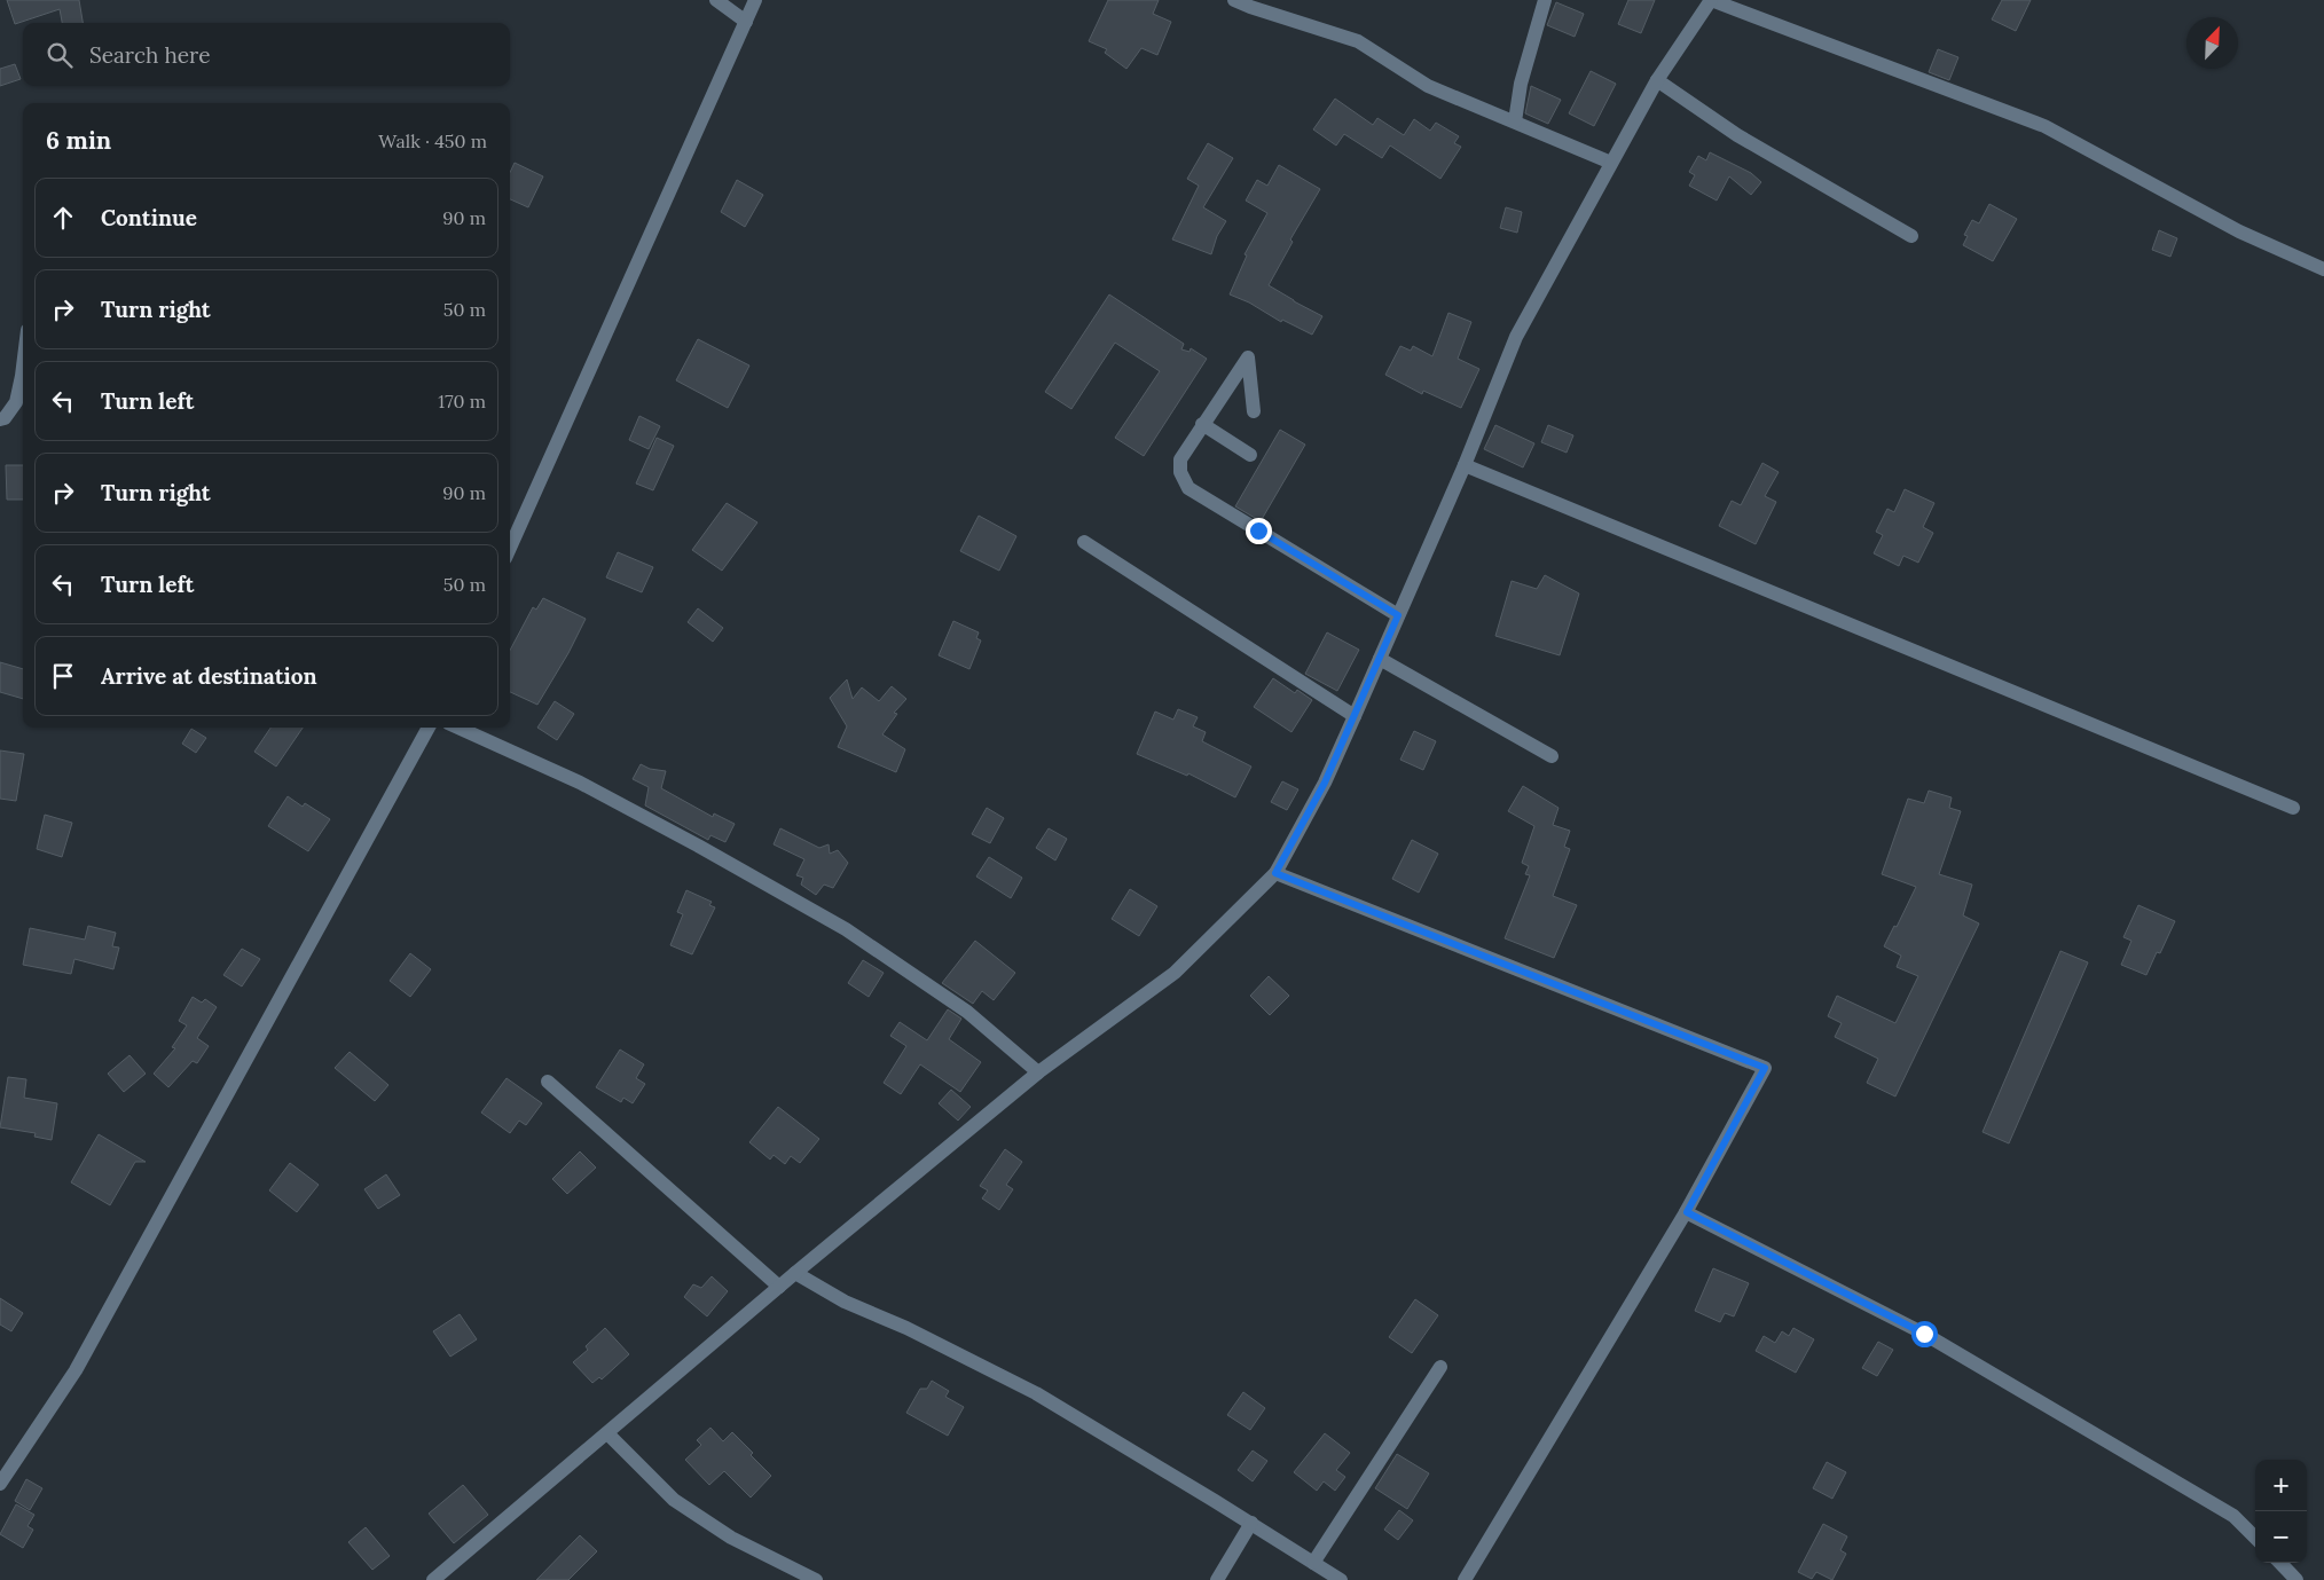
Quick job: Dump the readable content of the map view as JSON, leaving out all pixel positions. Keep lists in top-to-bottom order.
{
  "north": "top right",
  "page": {
    "search": "Search here",
    "heading": ["6 min", "Walk · 450 m"],
    "list": [
      ["Continue", "90 m"],
      ["Turn right", "50 m"],
      ["Turn left", "170 m"],
      ["Turn right", "90 m"],
      ["Turn left", "50 m"],
      "Arrive at destination"
    ],
    "map_buttons": ["+", "−"]
  }
}
